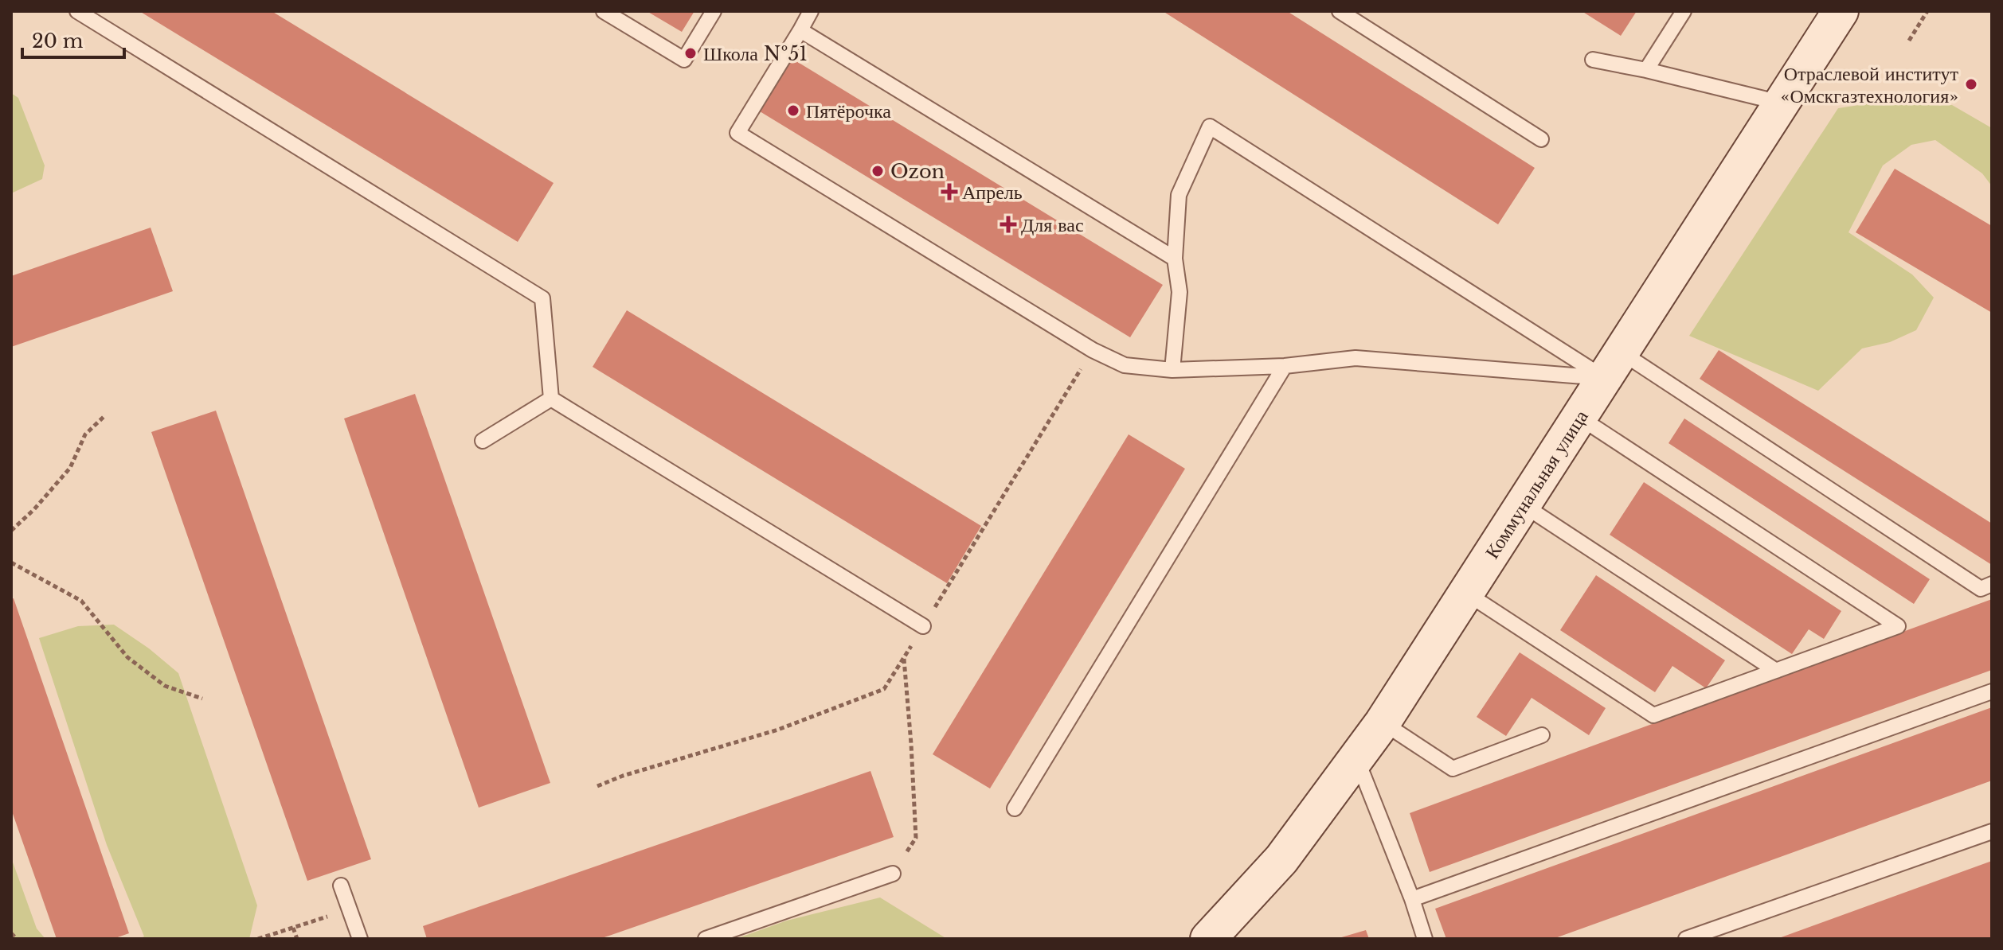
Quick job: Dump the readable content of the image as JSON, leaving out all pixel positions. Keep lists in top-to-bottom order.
{
  "streets": {
    "street": ["Коммунальная улица"]
  },
  "places": {
    "other": [
      "Школа №51",
      "Отраслевой институт «Омскгазтехнология»",
      "Пятёрочка",
      "Ozon"
    ],
    "health": ["Апрель", "Для вас"]
  },
  "scale_bar": "20 m"
}
